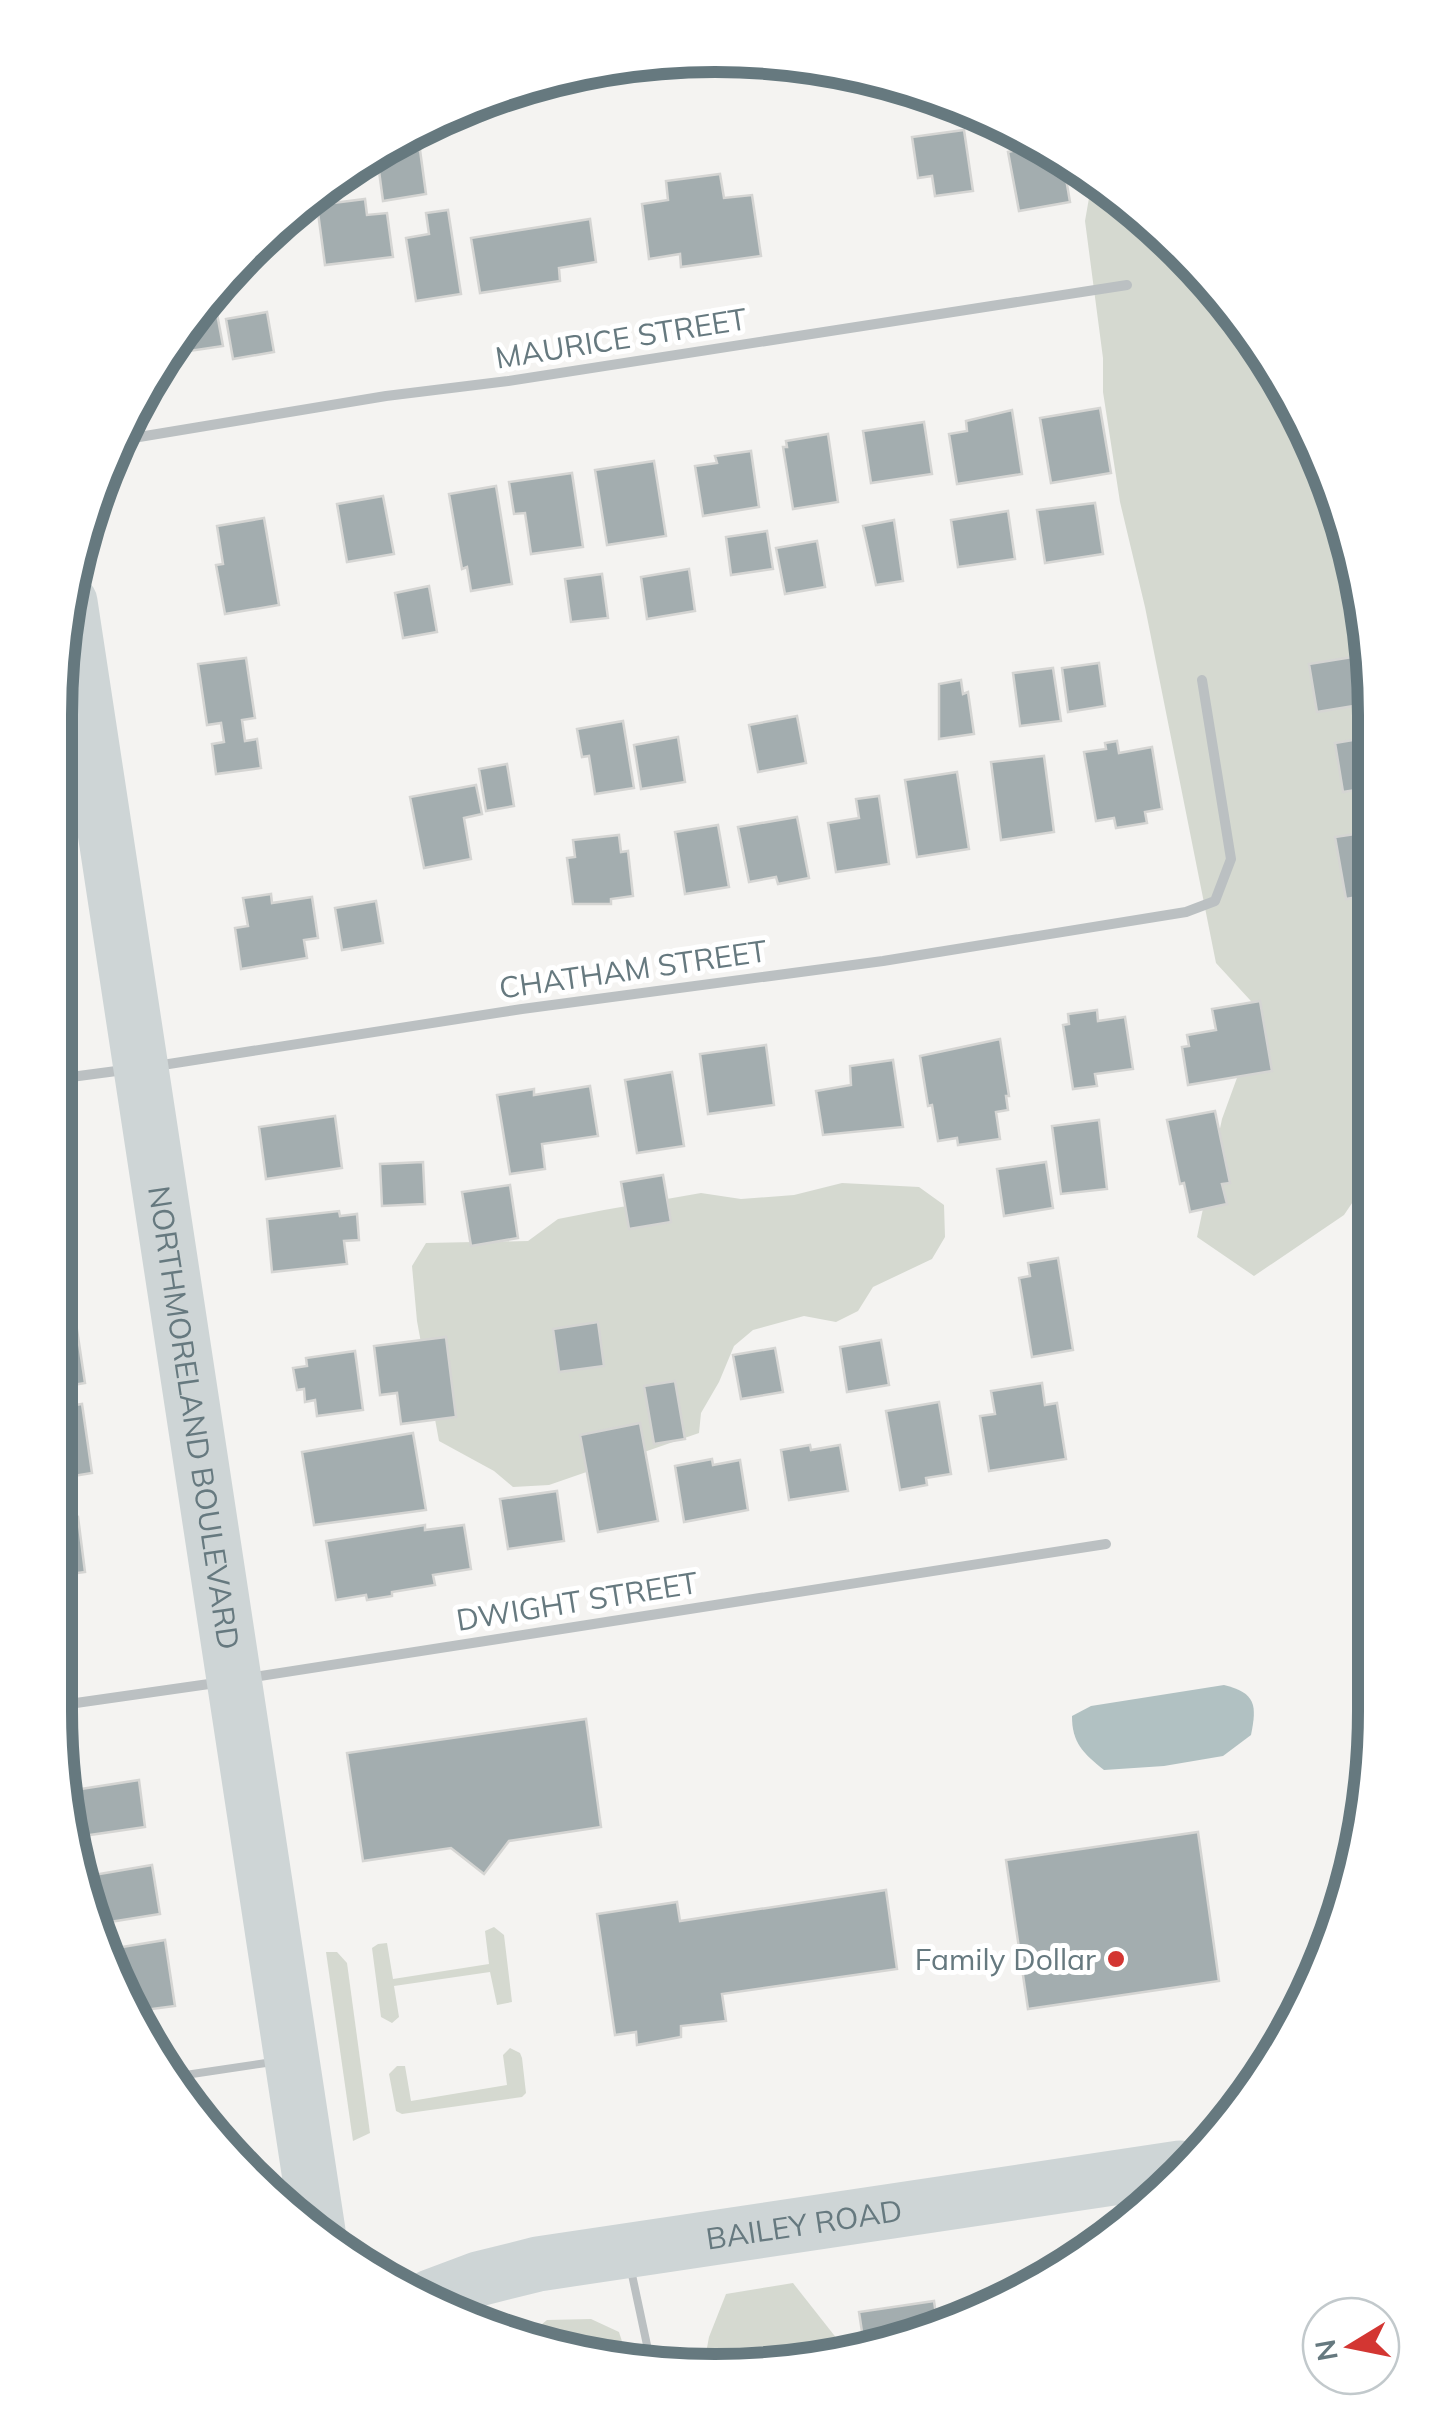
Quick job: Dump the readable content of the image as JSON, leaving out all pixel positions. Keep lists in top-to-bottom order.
{
  "streets": {
    "street": [
      "MAURICE STREET",
      "CHATHAM STREET",
      "NORTHMORELAND BOULEVARD",
      "DWIGHT STREET",
      "BAILEY ROAD"
    ]
  },
  "crossings": [
    ["CHATHAM STREET", "NORTHMORELAND BOULEVARD"],
    ["NORTHMORELAND BOULEVARD", "DWIGHT STREET"]
  ],
  "places": ["Family Dollar"],
  "north": "left"
}
